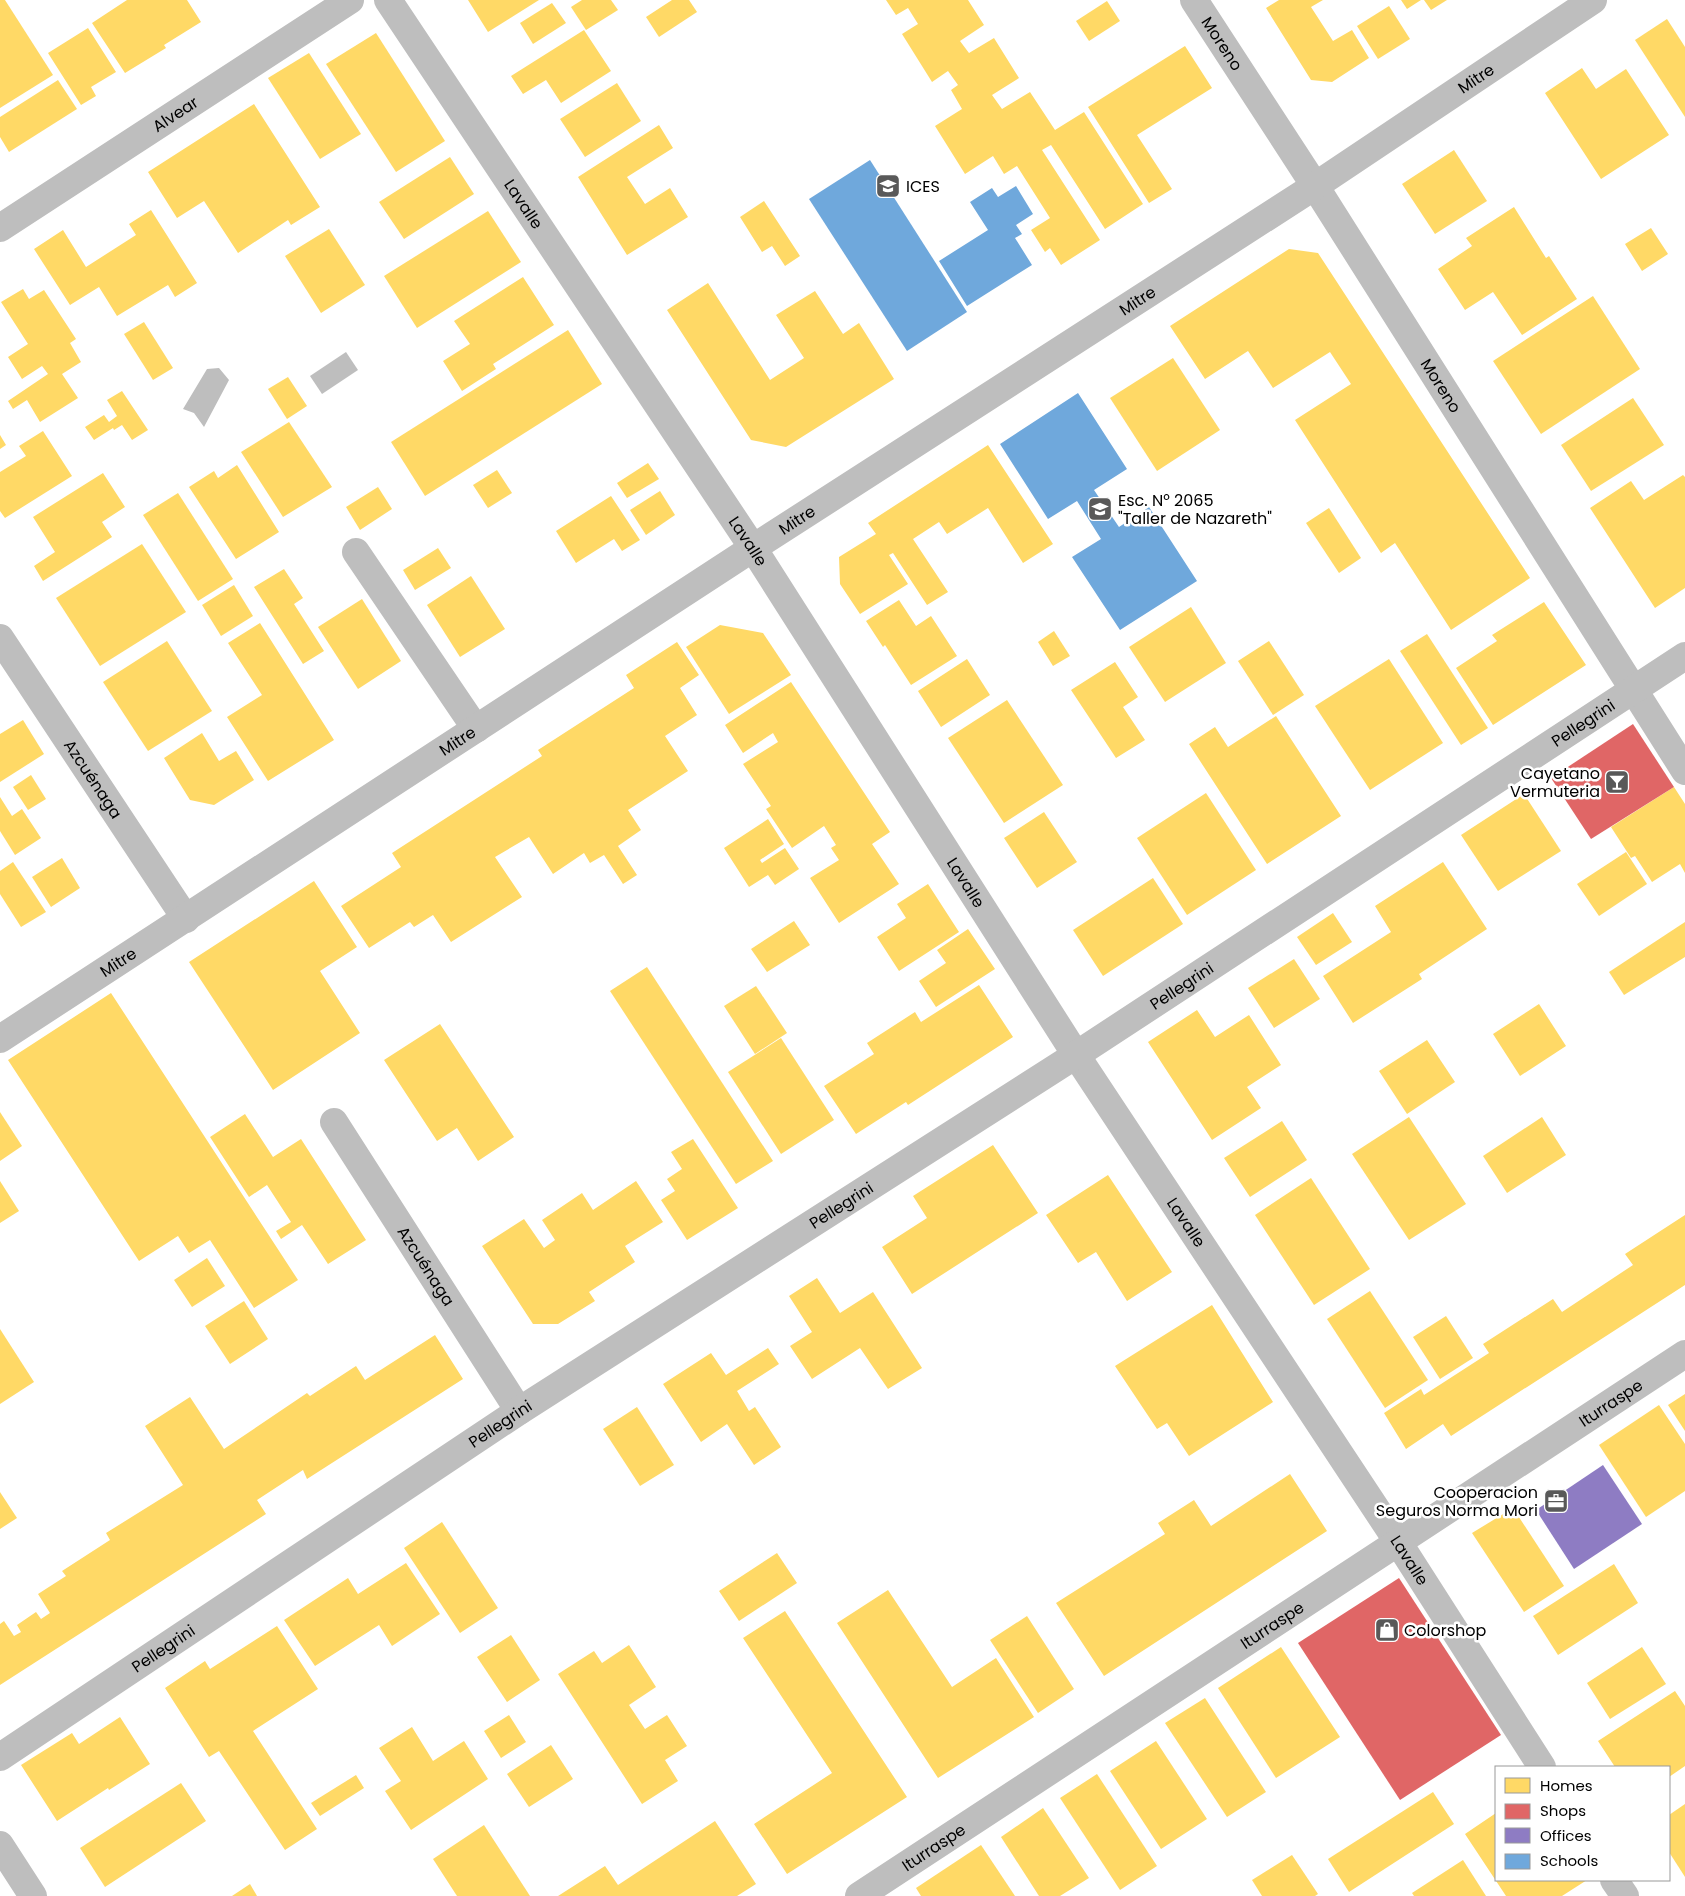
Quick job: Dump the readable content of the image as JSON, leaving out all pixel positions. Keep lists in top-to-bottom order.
{
  "streets": {
    "street": [
      "Moreno",
      "Mitre",
      "Alvear",
      "Lavalle",
      "Pellegrini",
      "Azcuénaga",
      "Iturraspe"
    ]
  },
  "crossings": [
    ["Moreno", "Mitre"],
    ["Moreno", "Pellegrini"],
    ["Mitre", "Lavalle"],
    ["Mitre", "Azcuénaga"],
    ["Lavalle", "Pellegrini"],
    ["Lavalle", "Iturraspe"],
    ["Pellegrini", "Azcuénaga"]
  ],
  "places": {
    "school or university": ["ICES", "Esc. N° 2065 \"Taller de Nazareth\""],
    "bar": ["Cayetano Vermuteria"],
    "office": ["Cooperacion Seguros Norma Mori"],
    "shop": ["Colorshop"]
  },
  "legend": [
    "Homes",
    "Shops",
    "Offices",
    "Schools"
  ]
}
